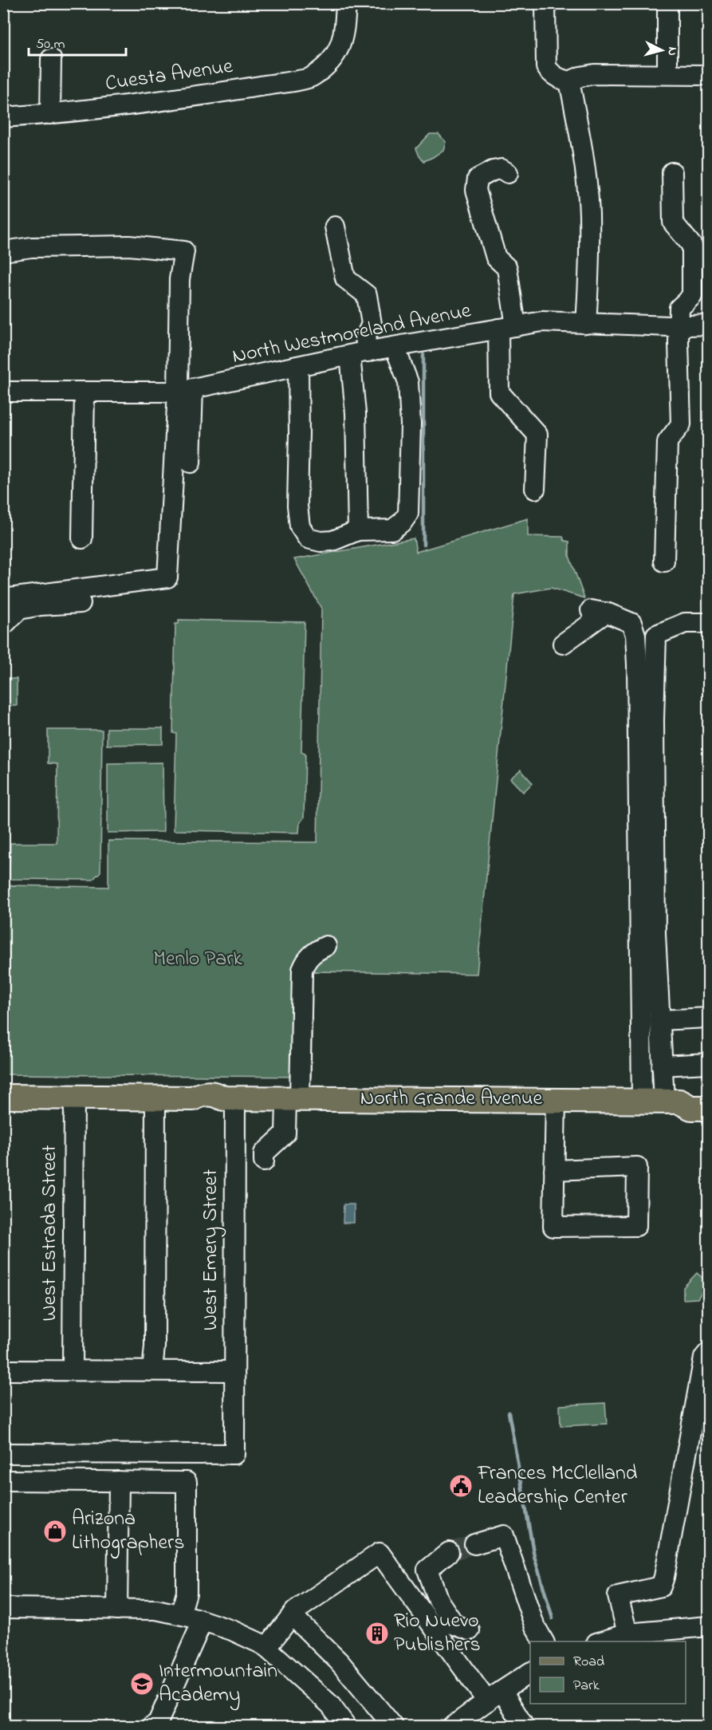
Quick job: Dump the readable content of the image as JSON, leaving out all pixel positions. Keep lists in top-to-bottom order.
{
  "streets": {
    "main road": ["North Grande Avenue"],
    "street": [
      "Cuesta Avenue",
      "North Westmoreland Avenue",
      "West Estrada Street",
      "West Emery Street"
    ]
  },
  "crossings": [
    ["North Grande Avenue", "West Estrada Street"],
    ["North Grande Avenue", "West Emery Street"]
  ],
  "parks": ["Menlo Park"],
  "places": {
    "public building": ["Frances McClelland Leadership Center"],
    "shop": ["Arizona Lithographers"],
    "building": ["Rio Nuevo Publishers"],
    "school or university": ["Intermountain Academy"]
  },
  "legend": ["Road", "Park"],
  "scale_bar": "50 m",
  "north": "right"
}
